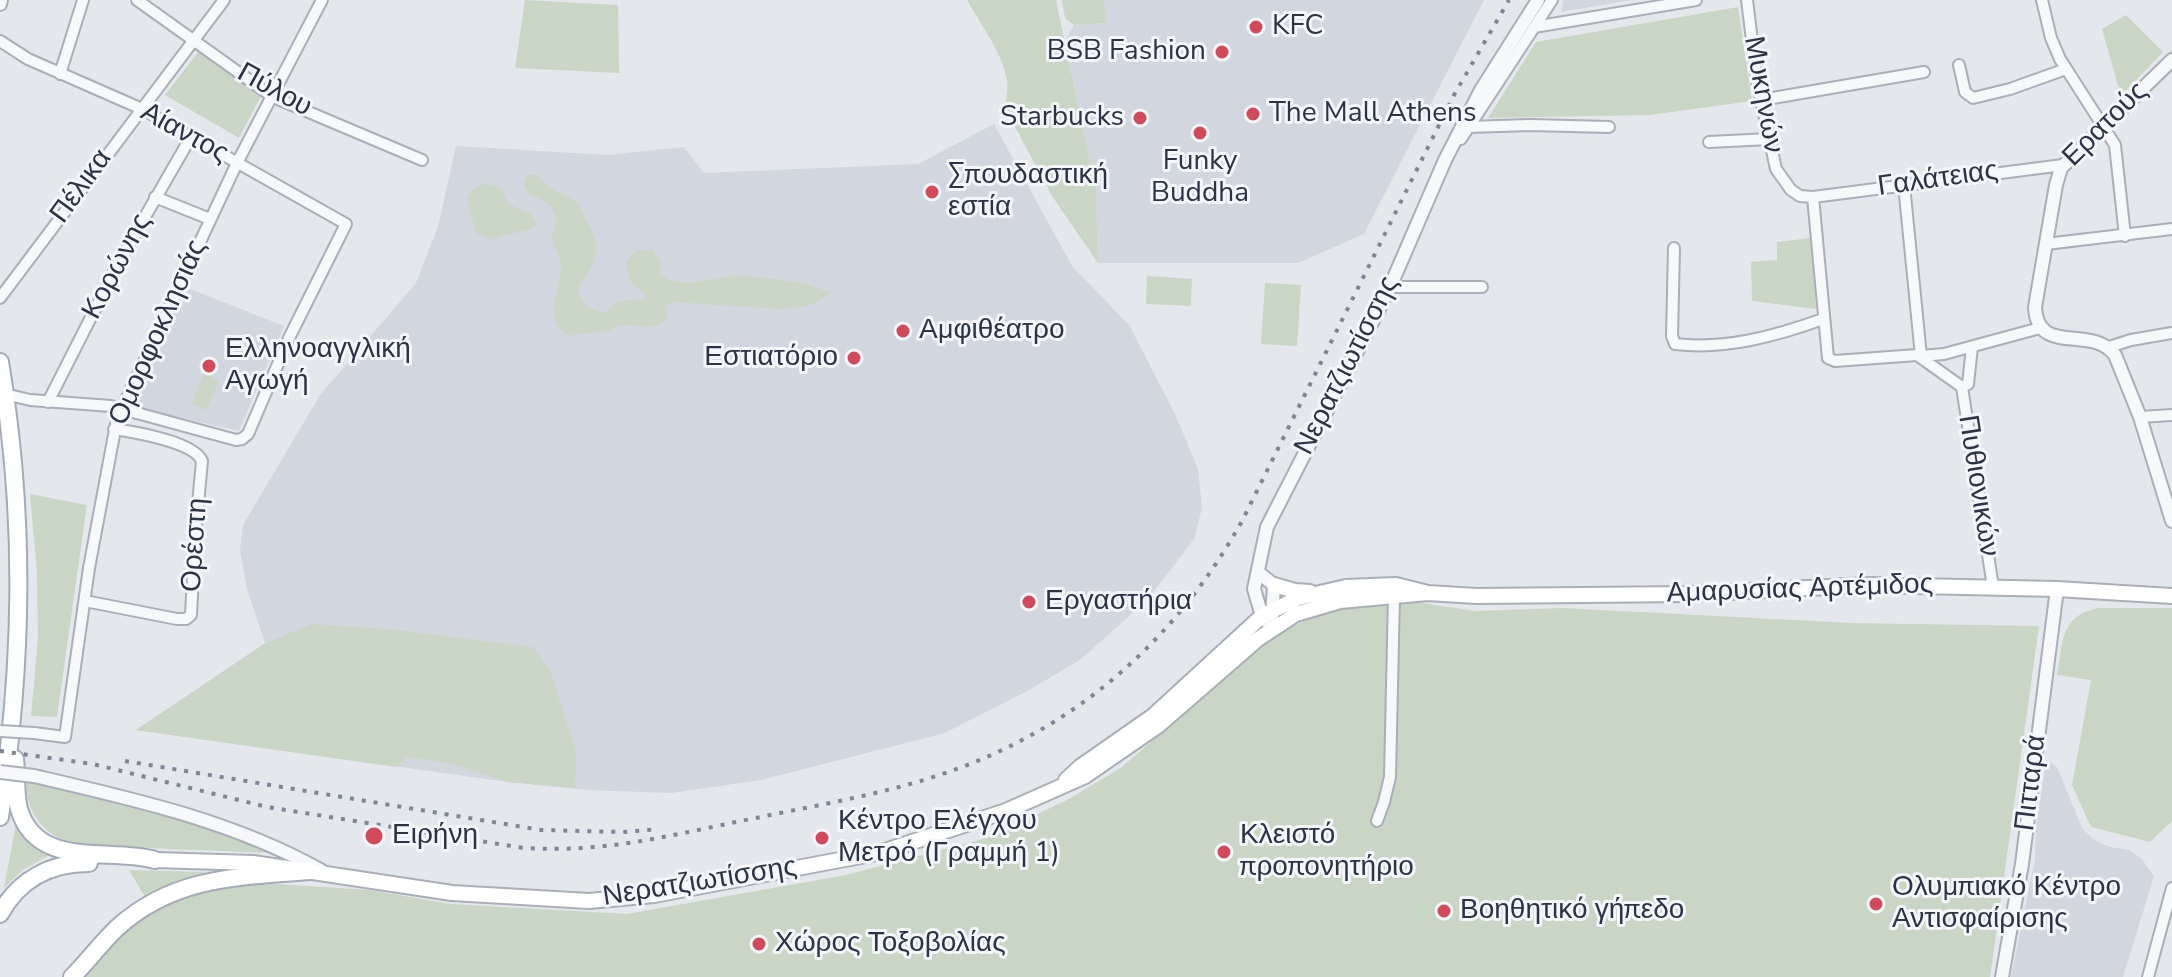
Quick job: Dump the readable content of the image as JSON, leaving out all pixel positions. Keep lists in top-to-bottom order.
{
  "streets": {
    "main road": ["Νερατζιωτίσσης", "Αμαρυσίας Αρτέμιδος"],
    "street": [
      "Πύλου",
      "Μυκηνών",
      "Ερατούς",
      "Αίαντος",
      "Γαλάτειας",
      "Πέλικα",
      "Κορώνης",
      "Ομορφοκλησιάς",
      "Πυθιονικών",
      "Ορέστη",
      "Πιτταρά"
    ]
  },
  "crossings": [
    ["Πύλου", "Πέλικα"],
    ["Πύλου", "Ομορφοκλησιάς"],
    ["Μυκηνών", "Γαλάτειας"],
    ["Ερατούς", "Γαλάτειας"],
    ["Αίαντος", "Πέλικα"],
    ["Αίαντος", "Κορώνης"],
    ["Αίαντος", "Ομορφοκλησιάς"],
    ["Ομορφοκλησιάς", "Ορέστη"],
    ["Νερατζιωτίσσης", "Αμαρυσίας Αρτέμιδος"],
    ["Πυθιονικών", "Αμαρυσίας Αρτέμιδος"],
    ["Αμαρυσίας Αρτέμιδος", "Πιτταρά"]
  ],
  "places": [
    "KFC",
    "BSB Fashion",
    "The Mall Athens",
    "Starbucks",
    "Funky Buddha",
    "Σπουδαστική εστία",
    "Αμφιθέατρο",
    "Εστιατόριο",
    "Ελληνοαγγλική Αγωγή",
    "Εργαστήρια",
    "Ειρήνη",
    "Κέντρο Ελέγχου Μετρό (Γραμμή 1)",
    "Κλειστό προπονητήριο",
    "Ολυμπιακό Κέντρο Αντισφαίρισης",
    "Βοηθητικό γήπεδο",
    "Χώρος Τοξοβολίας"
  ]
}
